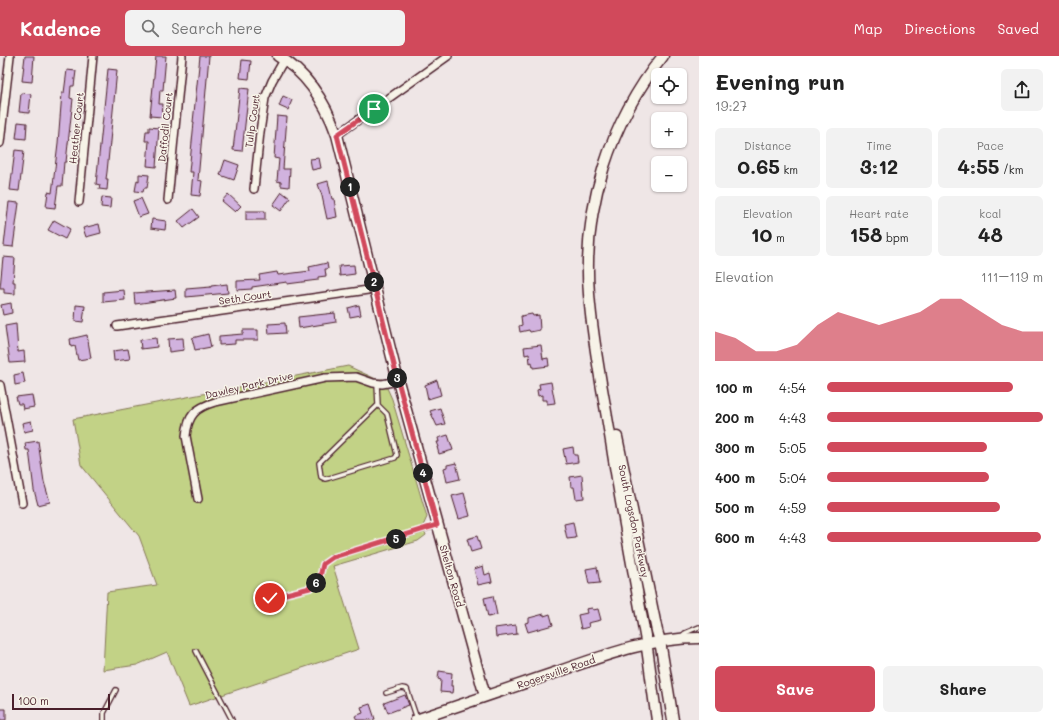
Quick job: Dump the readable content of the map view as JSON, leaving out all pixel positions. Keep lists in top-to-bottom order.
{
  "streets": {
    "main road": ["South Logsdon Parkway", "Shelton Road", "Rogersville Road"],
    "street": [
      "Tulip Court",
      "Daffodil Court",
      "Heather Court",
      "Seth Court",
      "Dawley Park Drive"
    ]
  },
  "crossings": [
    ["Tulip Court", "Shelton Road"],
    ["Seth Court", "Shelton Road"],
    ["Dawley Park Drive", "Shelton Road"],
    ["South Logsdon Parkway", "Rogersville Road"],
    ["Shelton Road", "Rogersville Road"]
  ],
  "scale_bar": "100 m",
  "page": {
    "header": "Kadence",
    "search": "Search here",
    "nav": ["Map", "Directions", "Saved"],
    "heading": ["Evening run", "19:27"],
    "map_buttons": ["+", "−"],
    "stats": [
      ["Distance", "0.65 km"],
      ["Time", "3:12"],
      ["Pace", "4:55 /km"],
      ["Elevation", "10 m"],
      ["Heart rate", "158 bpm"],
      ["kcal", "48"]
    ],
    "pins": [
      "1",
      "2",
      "3",
      "4",
      "5",
      "6"
    ],
    "chart": ["Elevation", "111–119 m"],
    "list": [
      {
        "name": "100 m",
        "note": "4:54"
      },
      {
        "name": "200 m",
        "note": "4:43"
      },
      {
        "name": "300 m",
        "note": "5:05"
      },
      {
        "name": "400 m",
        "note": "5:04"
      },
      {
        "name": "500 m",
        "note": "4:59"
      },
      {
        "name": "600 m",
        "note": "4:43"
      }
    ],
    "buttons": ["Save", "Share"],
    "scale": "100 m"
  }
}
